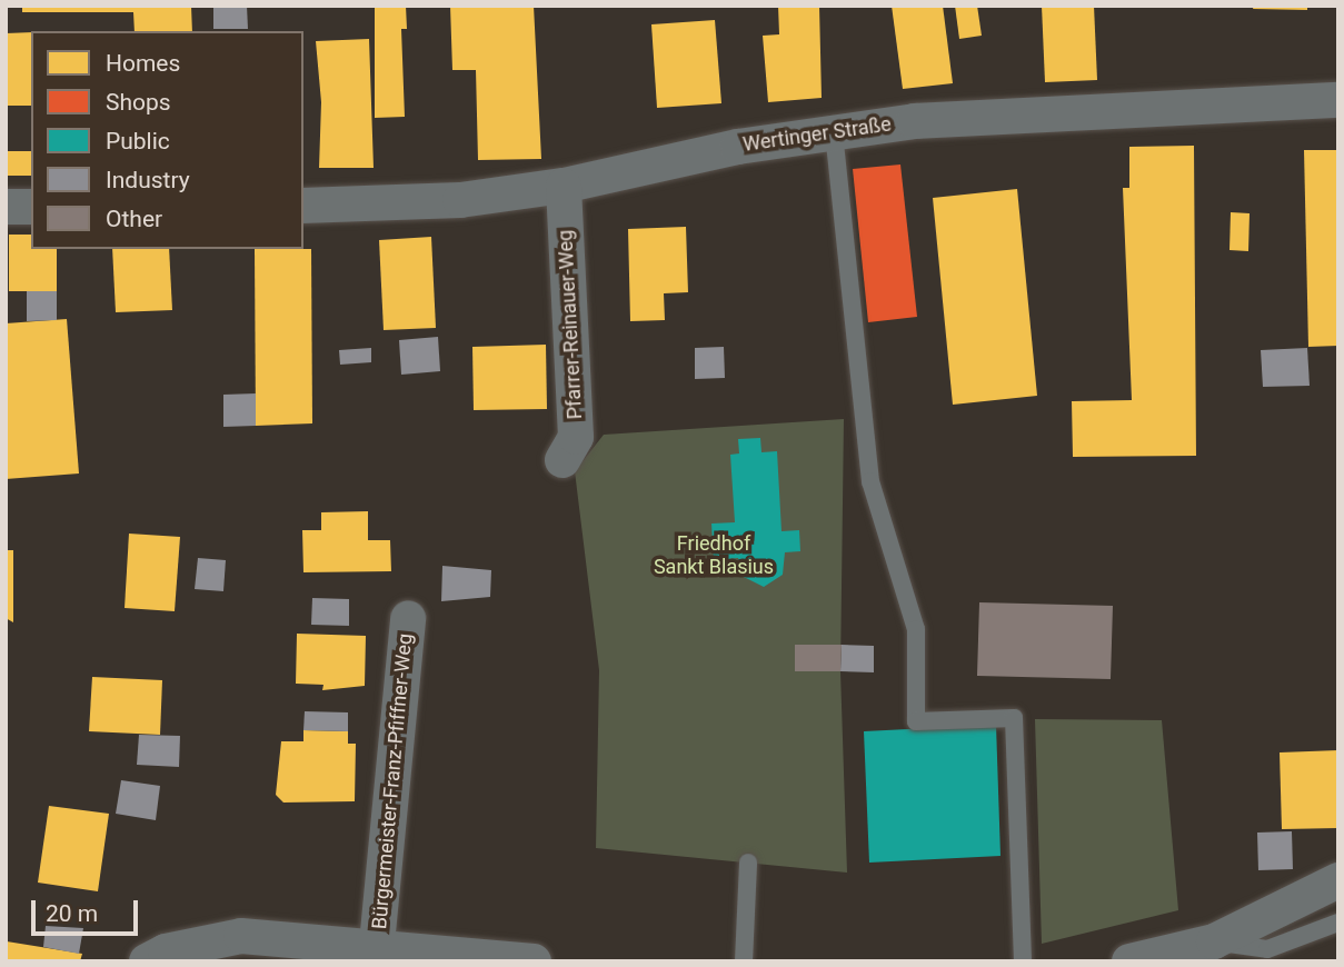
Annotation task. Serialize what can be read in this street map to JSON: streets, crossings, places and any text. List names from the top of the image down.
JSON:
{
  "streets": {
    "street": ["Wertinger Straße", "Pfarrer-Reinauer-Weg", "Bürgermeister-Franz-Pfiffner-Weg"]
  },
  "crossings": [
    ["Wertinger Straße", "Pfarrer-Reinauer-Weg"]
  ],
  "parks": ["Friedhof Sankt Blasius"],
  "legend": [
    "Homes",
    "Shops",
    "Public",
    "Industry",
    "Other"
  ],
  "scale_bar": "20 m"
}
